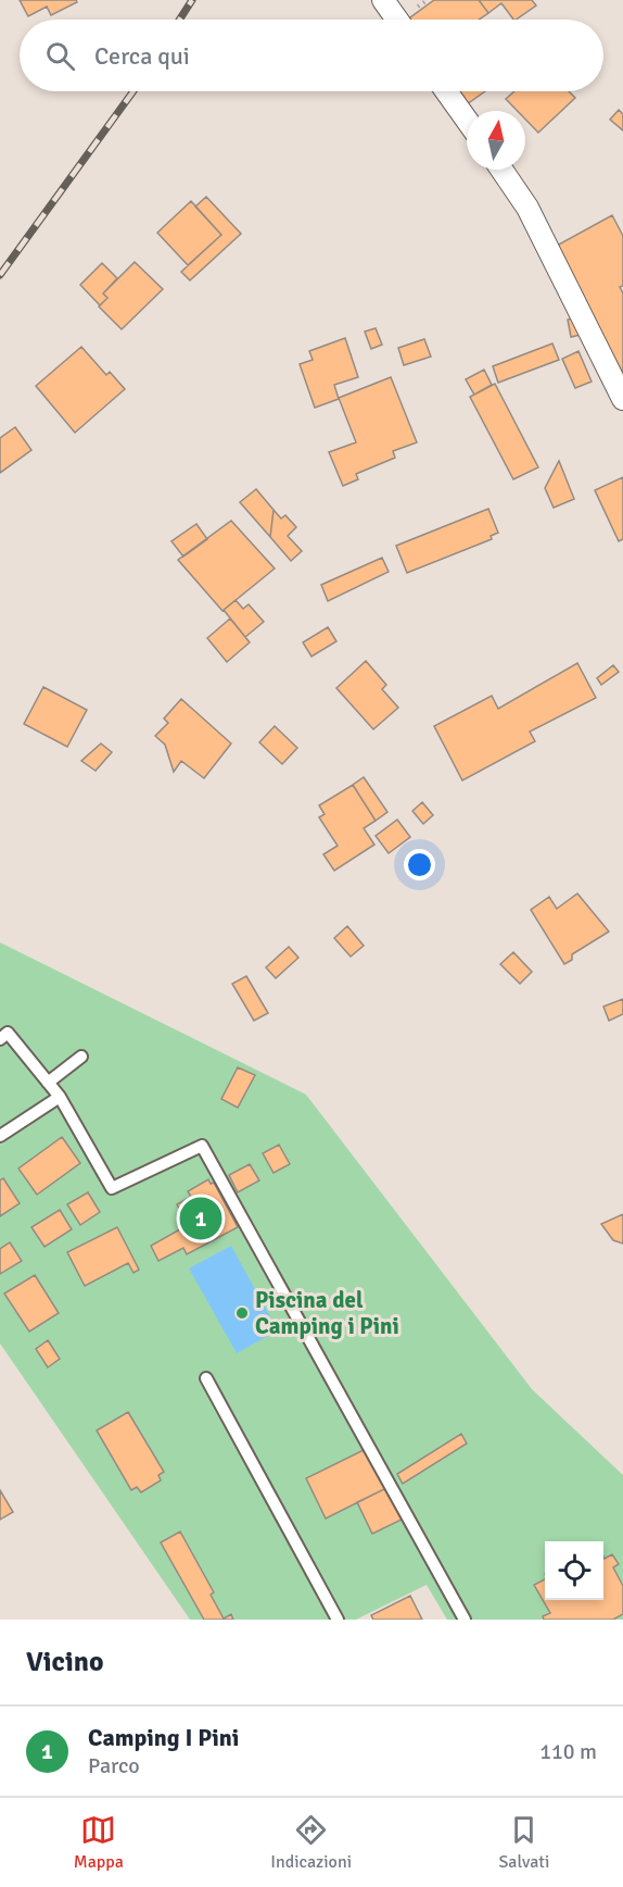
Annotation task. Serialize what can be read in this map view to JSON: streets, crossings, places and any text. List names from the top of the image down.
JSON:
{
  "places": ["Piscina del Camping i Pini"],
  "north": "top",
  "page": {
    "search": "Cerca qui",
    "pins": "1",
    "heading": "Vicino",
    "list": [
      {
        "mark": "1",
        "name": "Camping I Pini",
        "note": "Parco",
        "value": "110 m"
      }
    ],
    "nav": ["Mappa", "Indicazioni", "Salvati"]
  }
}
